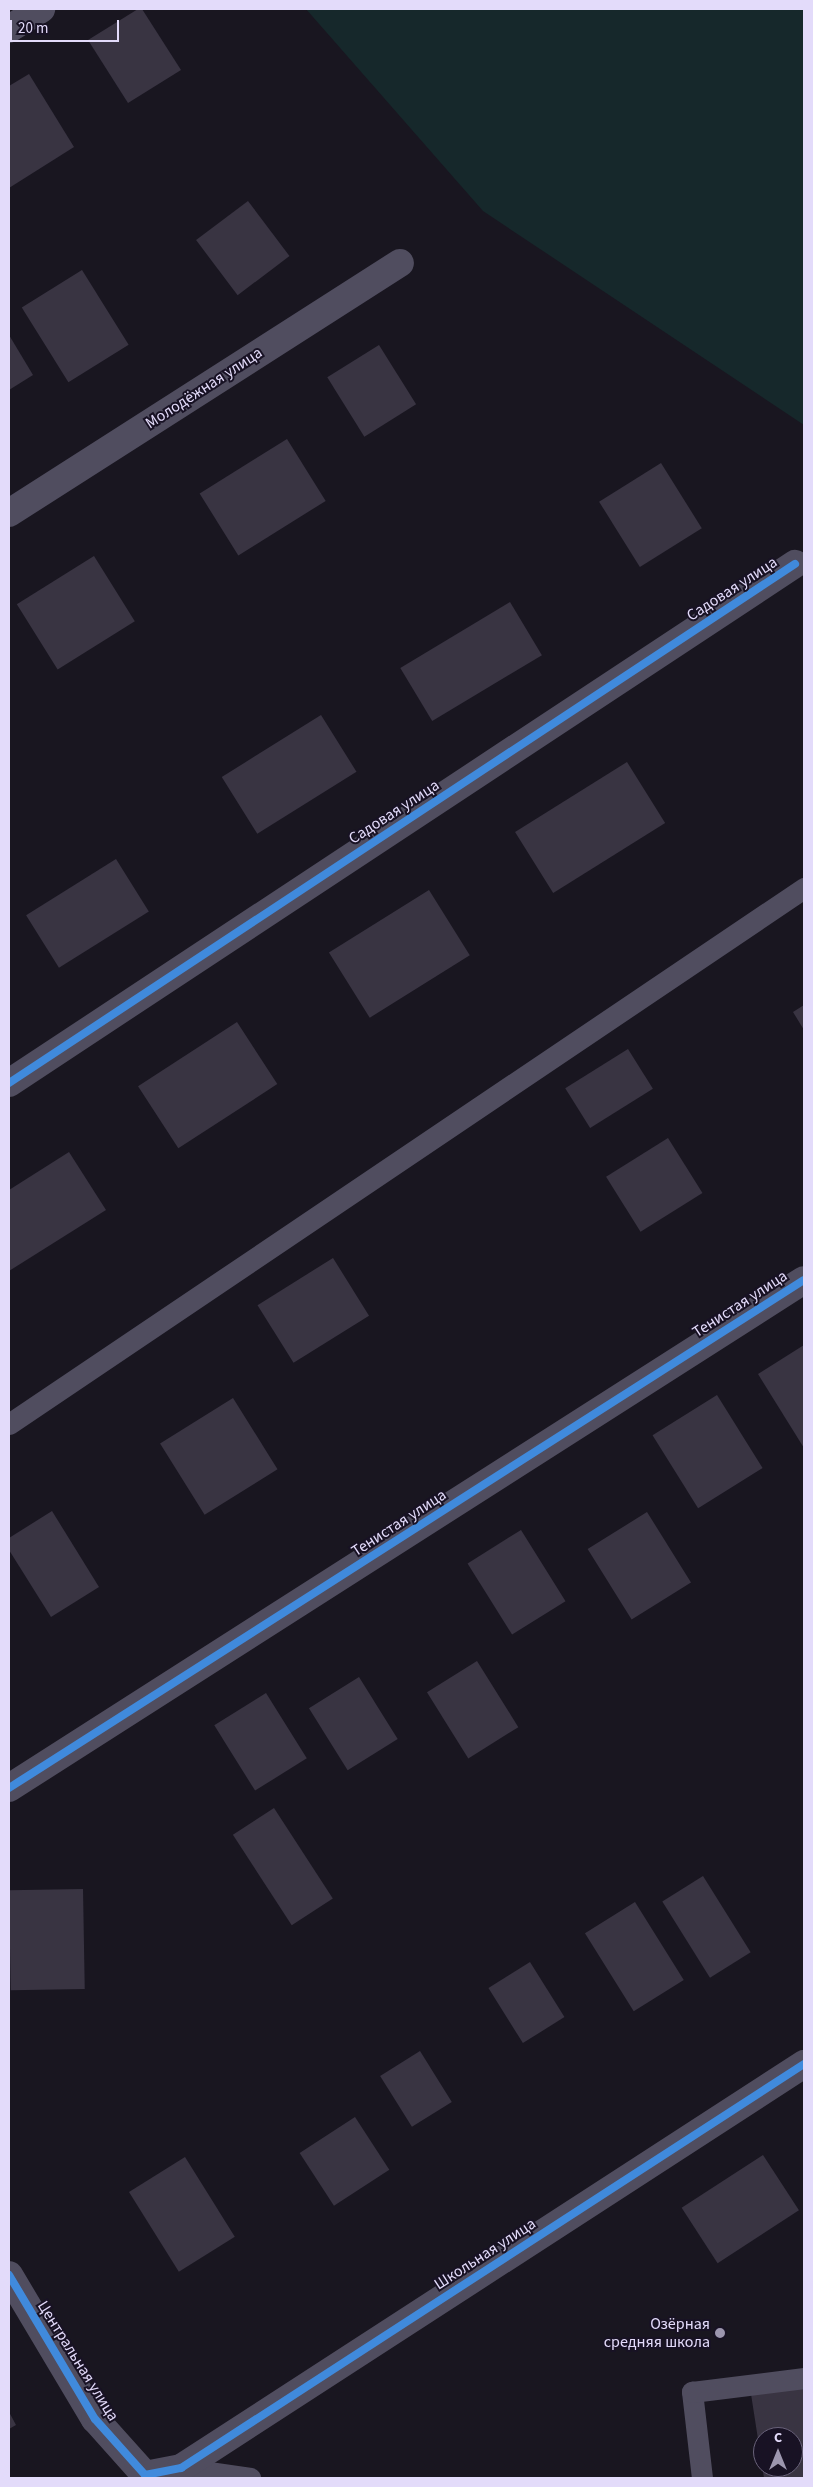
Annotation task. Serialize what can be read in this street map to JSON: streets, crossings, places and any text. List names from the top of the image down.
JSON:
{
  "streets": {
    "street": [
      "Молодёжная улица",
      "Садовая улица",
      "Тенистая улица",
      "Школьная улица",
      "Центральная улица"
    ]
  },
  "crossings": [
    ["Школьная улица", "Центральная улица"]
  ],
  "places": ["Озёрная средняя школа"],
  "scale_bar": "20 m",
  "north": "top"
}
